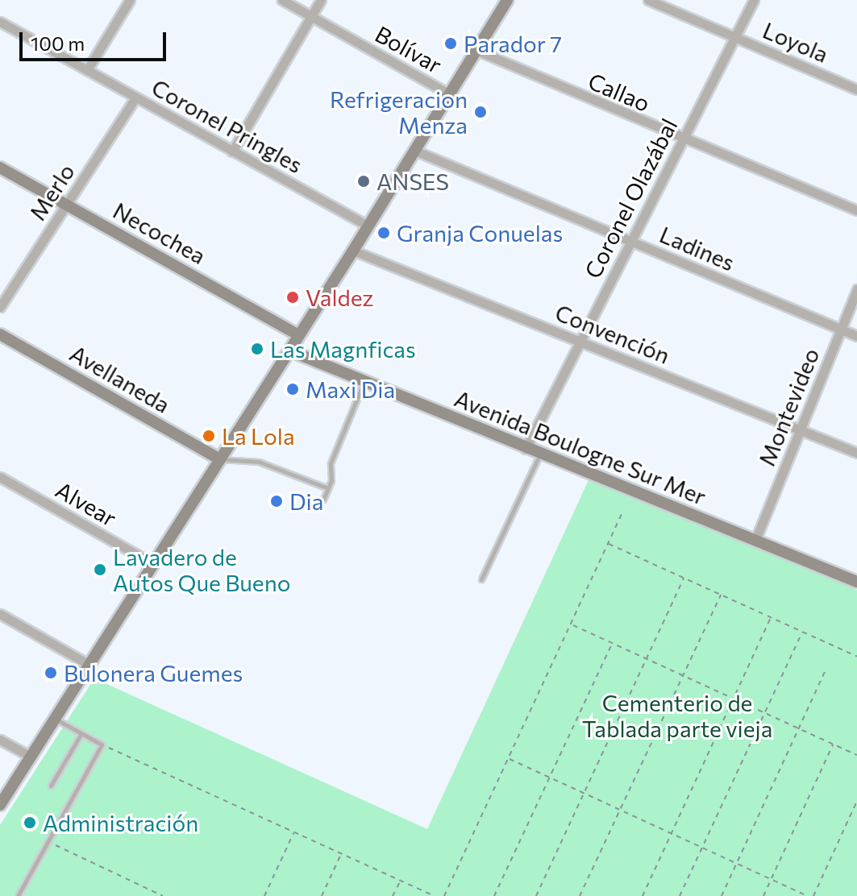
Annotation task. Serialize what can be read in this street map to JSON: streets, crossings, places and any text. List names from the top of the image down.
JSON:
{
  "streets": {
    "main road": ["Necochea", "Avellaneda", "Avenida Boulogne Sur Mer"],
    "street": [
      "Loyola",
      "Bolívar",
      "Callao",
      "Coronel Pringles",
      "Merlo",
      "Coronel Olazábal",
      "Ladines",
      "Convención",
      "Montevideo",
      "Alvear"
    ]
  },
  "crossings": [
    ["Loyola", "Coronel Olazábal"],
    ["Callao", "Coronel Olazábal"],
    ["Coronel Pringles", "Merlo"],
    ["Merlo", "Necochea"],
    ["Coronel Olazábal", "Ladines"],
    ["Coronel Olazábal", "Convención"],
    ["Coronel Olazábal", "Avenida Boulogne Sur Mer"],
    ["Ladines", "Montevideo"],
    ["Convención", "Montevideo"],
    ["Montevideo", "Avenida Boulogne Sur Mer"]
  ],
  "parks": ["Cementerio de Tablada parte vieja"],
  "places": [
    "Parador 7",
    "Refrigeracion Menza",
    "ANSES",
    "Granja Conuelas",
    "Valdez",
    "Las Magnficas",
    "Maxi Dia",
    "La Lola",
    "Dia",
    "Lavadero de Autos Que Bueno",
    "Bulonera Guemes",
    "Administración"
  ],
  "scale_bar": "100 m"
}
